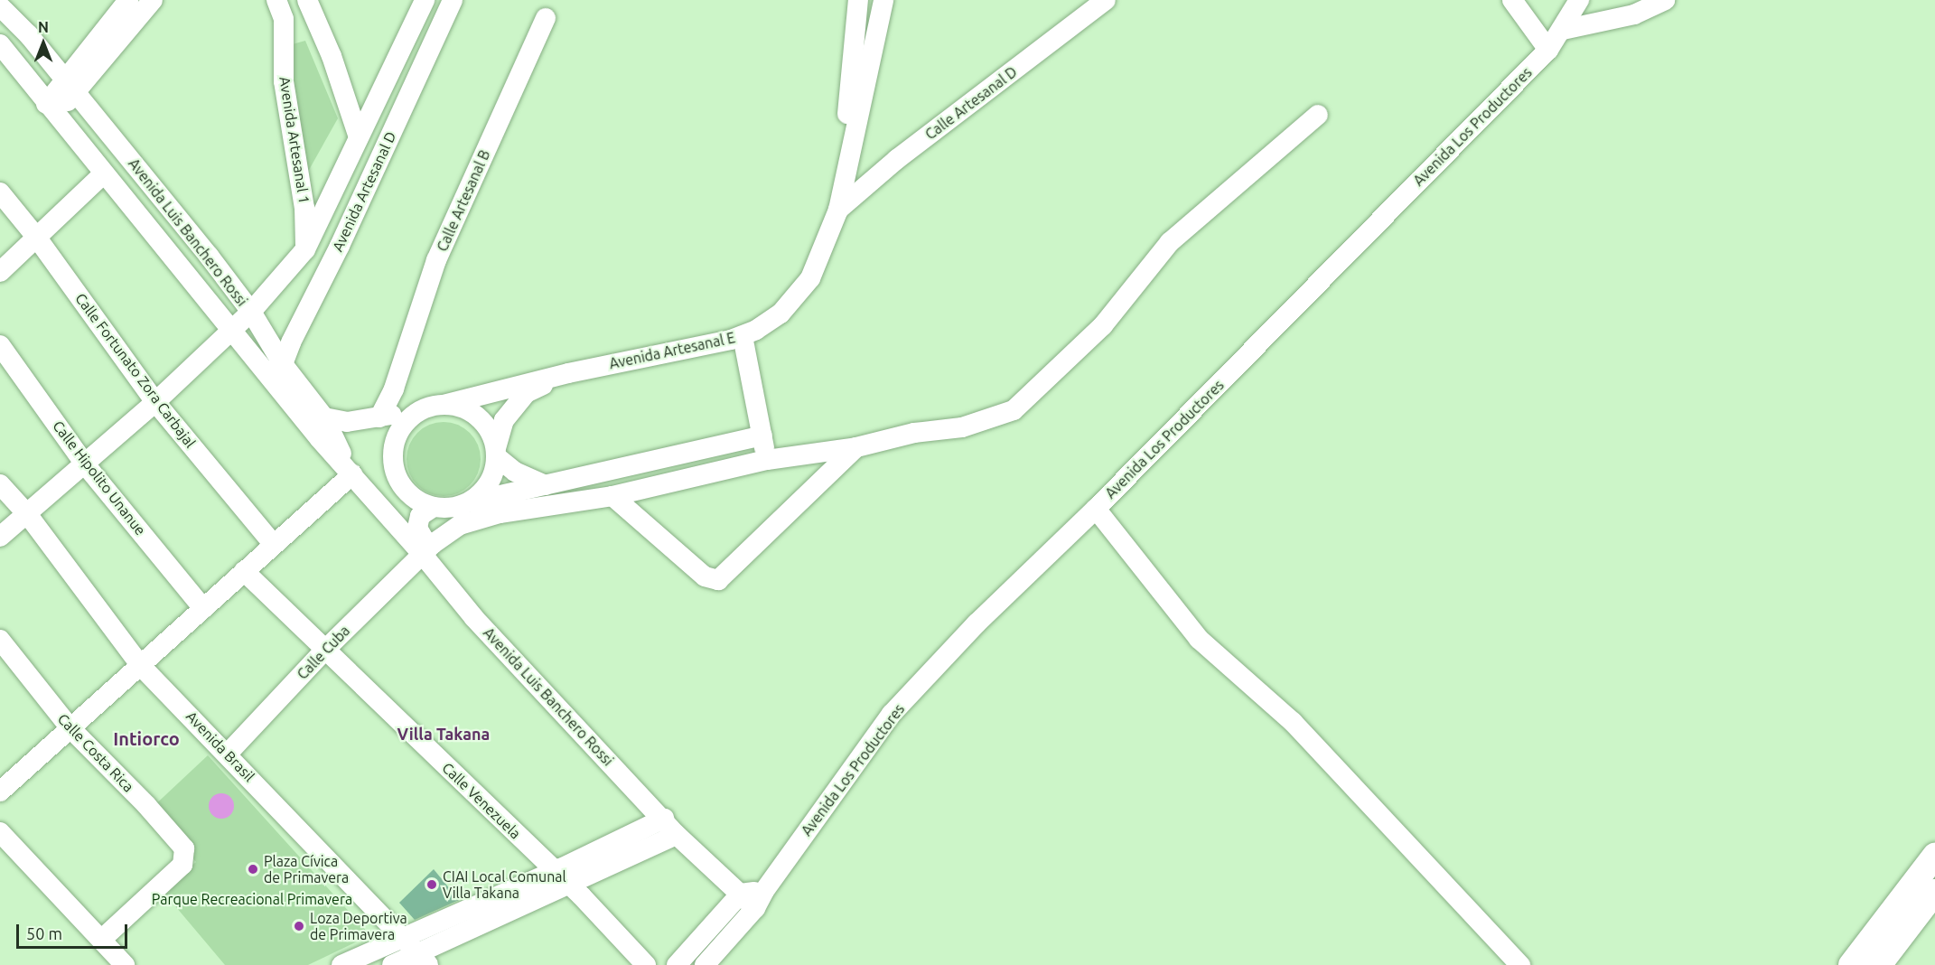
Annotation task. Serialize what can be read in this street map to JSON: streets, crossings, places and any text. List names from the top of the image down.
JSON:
{
  "streets": {
    "street": [
      "Calle Artesanal D",
      "Avenida Los Productores",
      "Avenida Artesanal 1",
      "Avenida Artesanal D",
      "Calle Artesanal B",
      "Avenida Luis Banchero Rossi",
      "Avenida Artesanal E",
      "Calle Fortunato Zora Carbajal",
      "Calle Hipolito Unanue",
      "Calle Cuba",
      "Avenida Brasil",
      "Calle Costa Rica",
      "Calle Venezuela"
    ]
  },
  "crossings": [
    ["Calle Artesanal D", "Avenida Artesanal E"],
    ["Avenida Artesanal 1", "Avenida Artesanal D"],
    ["Avenida Artesanal D", "Avenida Luis Banchero Rossi"],
    ["Avenida Artesanal D", "Calle Fortunato Zora Carbajal"],
    ["Avenida Artesanal D", "Calle Hipolito Unanue"],
    ["Avenida Artesanal D", "Avenida Brasil"],
    ["Avenida Luis Banchero Rossi", "Calle Cuba"],
    ["Calle Cuba", "Avenida Brasil"],
    ["Calle Cuba", "Calle Venezuela"]
  ],
  "districts": ["Villa Takana", "Intiorco"],
  "parks": ["Parque Recreacional Primavera"],
  "places": ["Plaza Cívica de Primavera", "CIAI Local Comunal Villa Takana", "Loza Deportiva de Primavera"],
  "scale_bar": "50 m",
  "north": "top"
}
